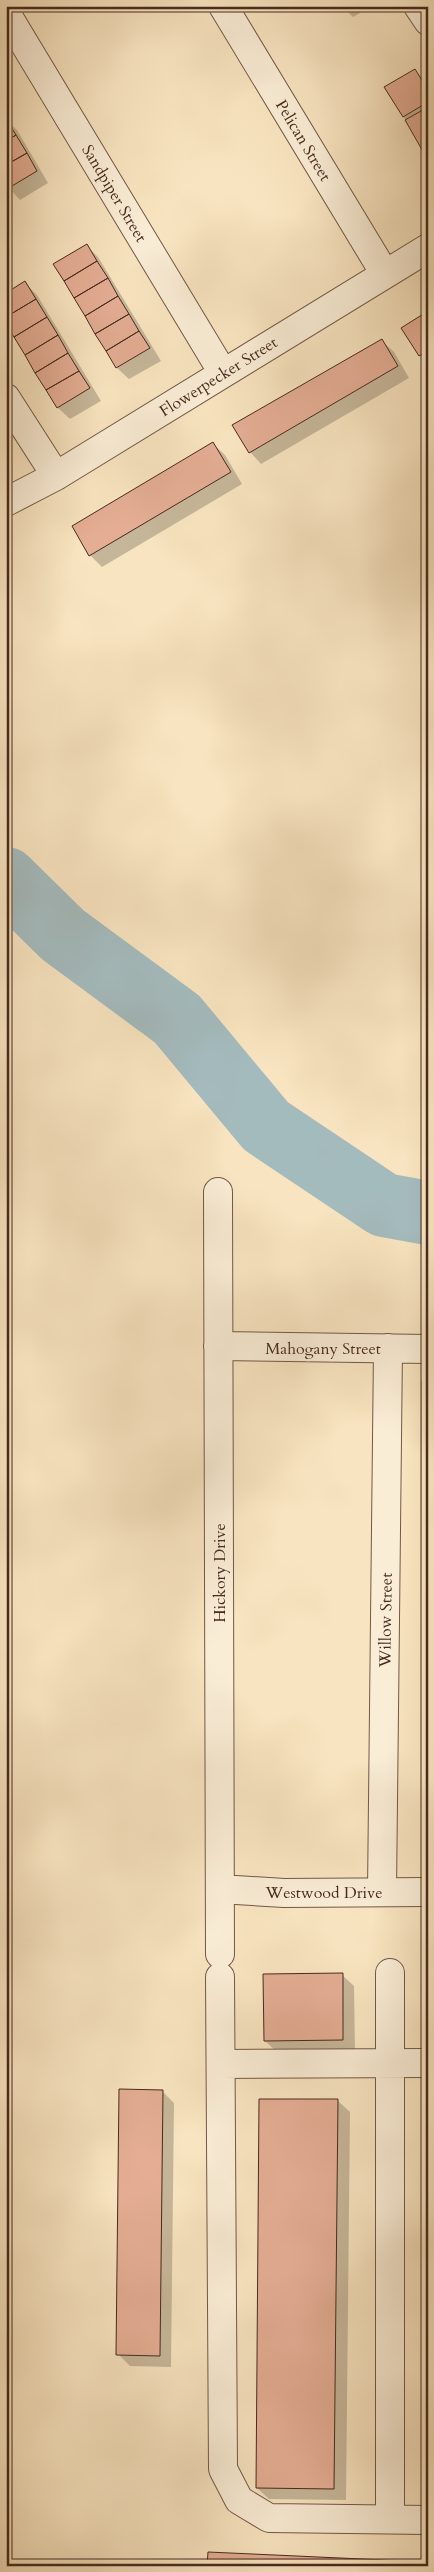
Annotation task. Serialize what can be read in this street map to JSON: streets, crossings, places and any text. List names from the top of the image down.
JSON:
{
  "streets": {
    "street": [
      "Pelican Street",
      "Sandpiper Street",
      "Flowerpecker Street",
      "Mahogany Street",
      "Hickory Drive",
      "Willow Street",
      "Westwood Drive"
    ]
  },
  "crossings": [
    ["Pelican Street", "Flowerpecker Street"],
    ["Sandpiper Street", "Flowerpecker Street"],
    ["Mahogany Street", "Hickory Drive"],
    ["Mahogany Street", "Willow Street"],
    ["Hickory Drive", "Westwood Drive"],
    ["Willow Street", "Westwood Drive"]
  ]
}
